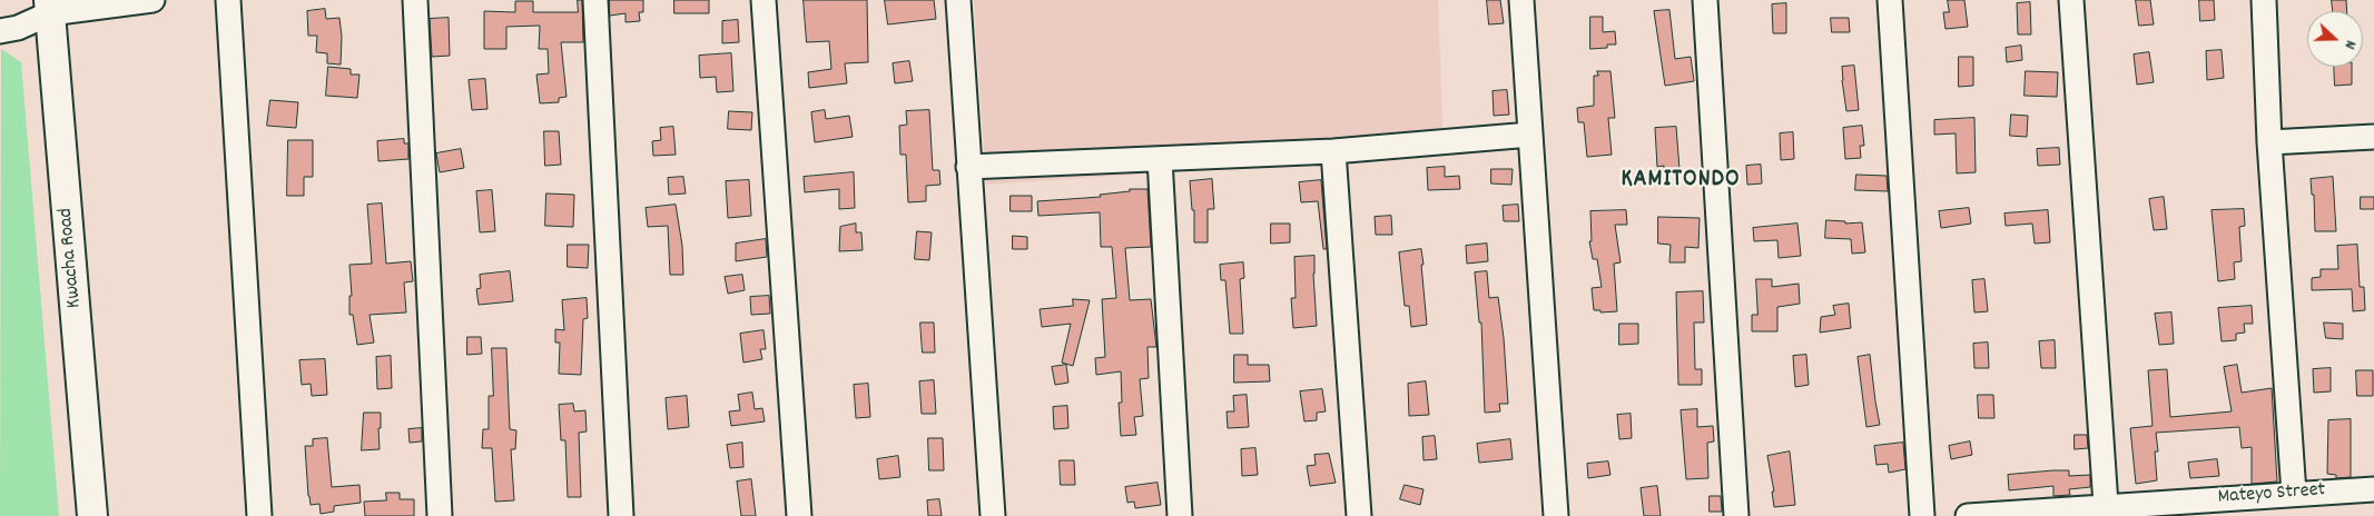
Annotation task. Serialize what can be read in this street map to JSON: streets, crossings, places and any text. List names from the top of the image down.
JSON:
{
  "streets": {
    "main road": ["Kwacha Road"],
    "street": ["Mateyo Street"]
  },
  "districts": ["KAMITONDO"],
  "north": "right"
}
